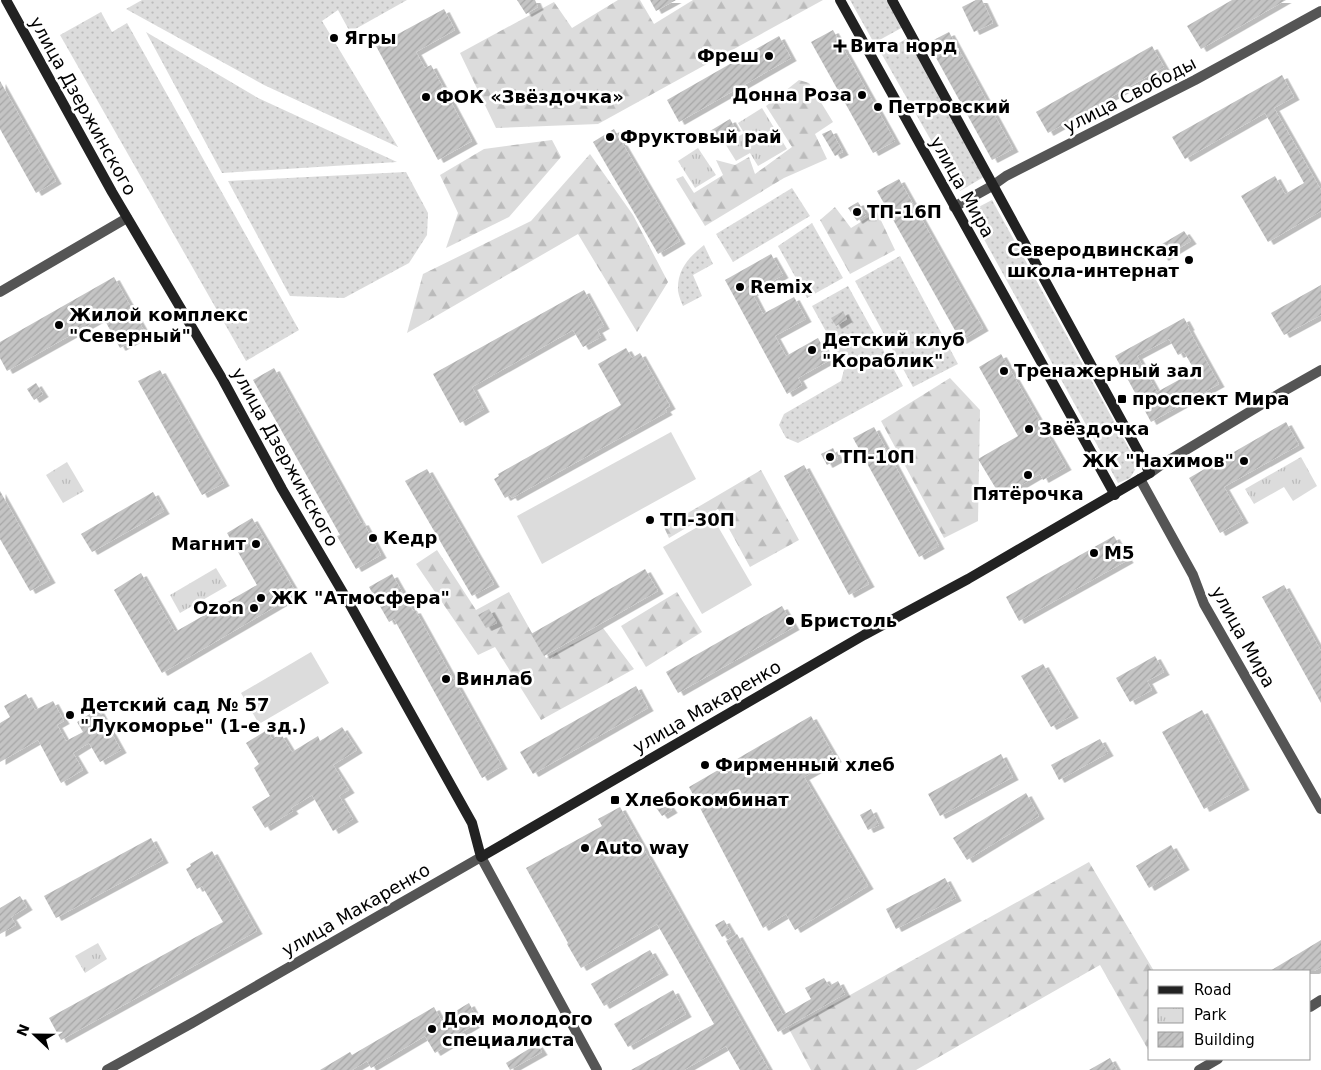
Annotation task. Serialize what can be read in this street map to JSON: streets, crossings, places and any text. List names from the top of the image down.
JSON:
{
  "streets": {
    "street": [
      "улица Свободы",
      "улица Дзержинского",
      "улица Мира",
      "улица Макаренко"
    ]
  },
  "crossings": [
    ["улица Свободы", "улица Мира"],
    ["улица Дзержинского", "улица Макаренко"],
    ["улица Мира", "улица Макаренко"]
  ],
  "places": {
    "other": [
      "Ягры",
      "Фреш",
      "Донна Роза",
      "ФОК «Звёздочка»",
      "Петровский",
      "Фруктовый рай",
      "ТП-16П",
      "Северодвинская школа-интернат",
      "Remix",
      "Жилой комплекс \"Северный\"",
      "Детский клуб \"Кораблик\"",
      "Тренажерный зал",
      "Звёздочка",
      "ТП-10П",
      "ЖК \"Нахимов\"",
      "Пятёрочка",
      "ТП-30П",
      "Кедр",
      "Магнит",
      "М5",
      "ЖК \"Атмосфера\"",
      "Ozon",
      "Бристоль",
      "Винлаб",
      "Детский сад № 57 \"Лукоморье\" (1-е зд.)",
      "Фирменный хлеб",
      "Auto way",
      "Дом молодого специалиста"
    ],
    "health": ["Вита норд"],
    "transit": ["проспект Мира", "Хлебокомбинат"]
  },
  "legend": ["Road", "Park", "Building"],
  "north": "left"
}
